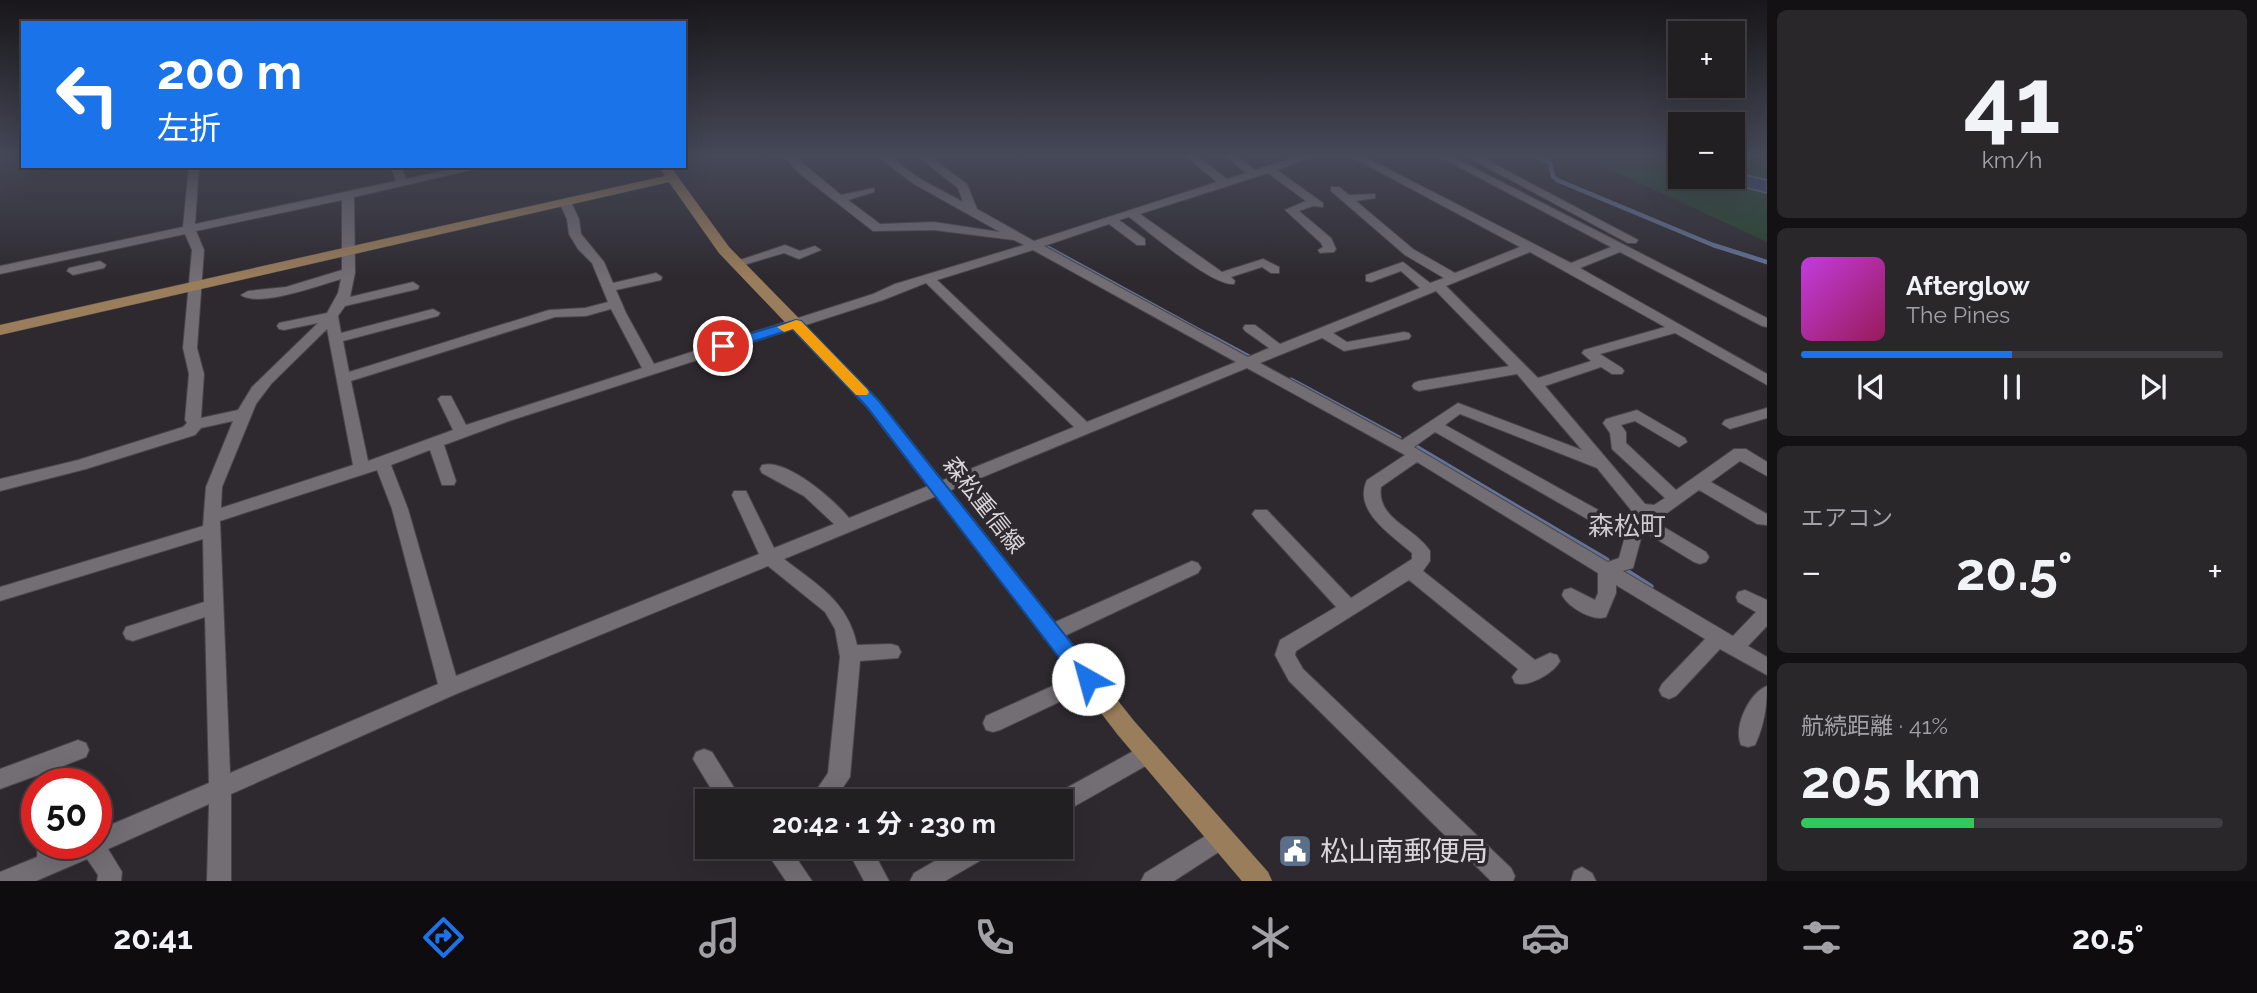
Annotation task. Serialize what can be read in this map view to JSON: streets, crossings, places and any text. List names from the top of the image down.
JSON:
{
  "streets": {
    "main road": ["森松重信線"]
  },
  "districts": ["森松町"],
  "places": {
    "public building": ["松山南郵便局"]
  },
  "page": {
    "tile": [
      ["41", "km/h"],
      "エアコン",
      ["航続距離 · 41%", "205 km"]
    ],
    "map_buttons": ["+", "−"],
    "turn": ["200 m", "左折"],
    "song": ["Afterglow", "The Pines"],
    "heat": ["−", "20.5°", "+"],
    "limit": "50",
    "trip": "20:42 · 1 分 · 230 m",
    "tabs": ["20:41", "20.5°"]
  }
}
